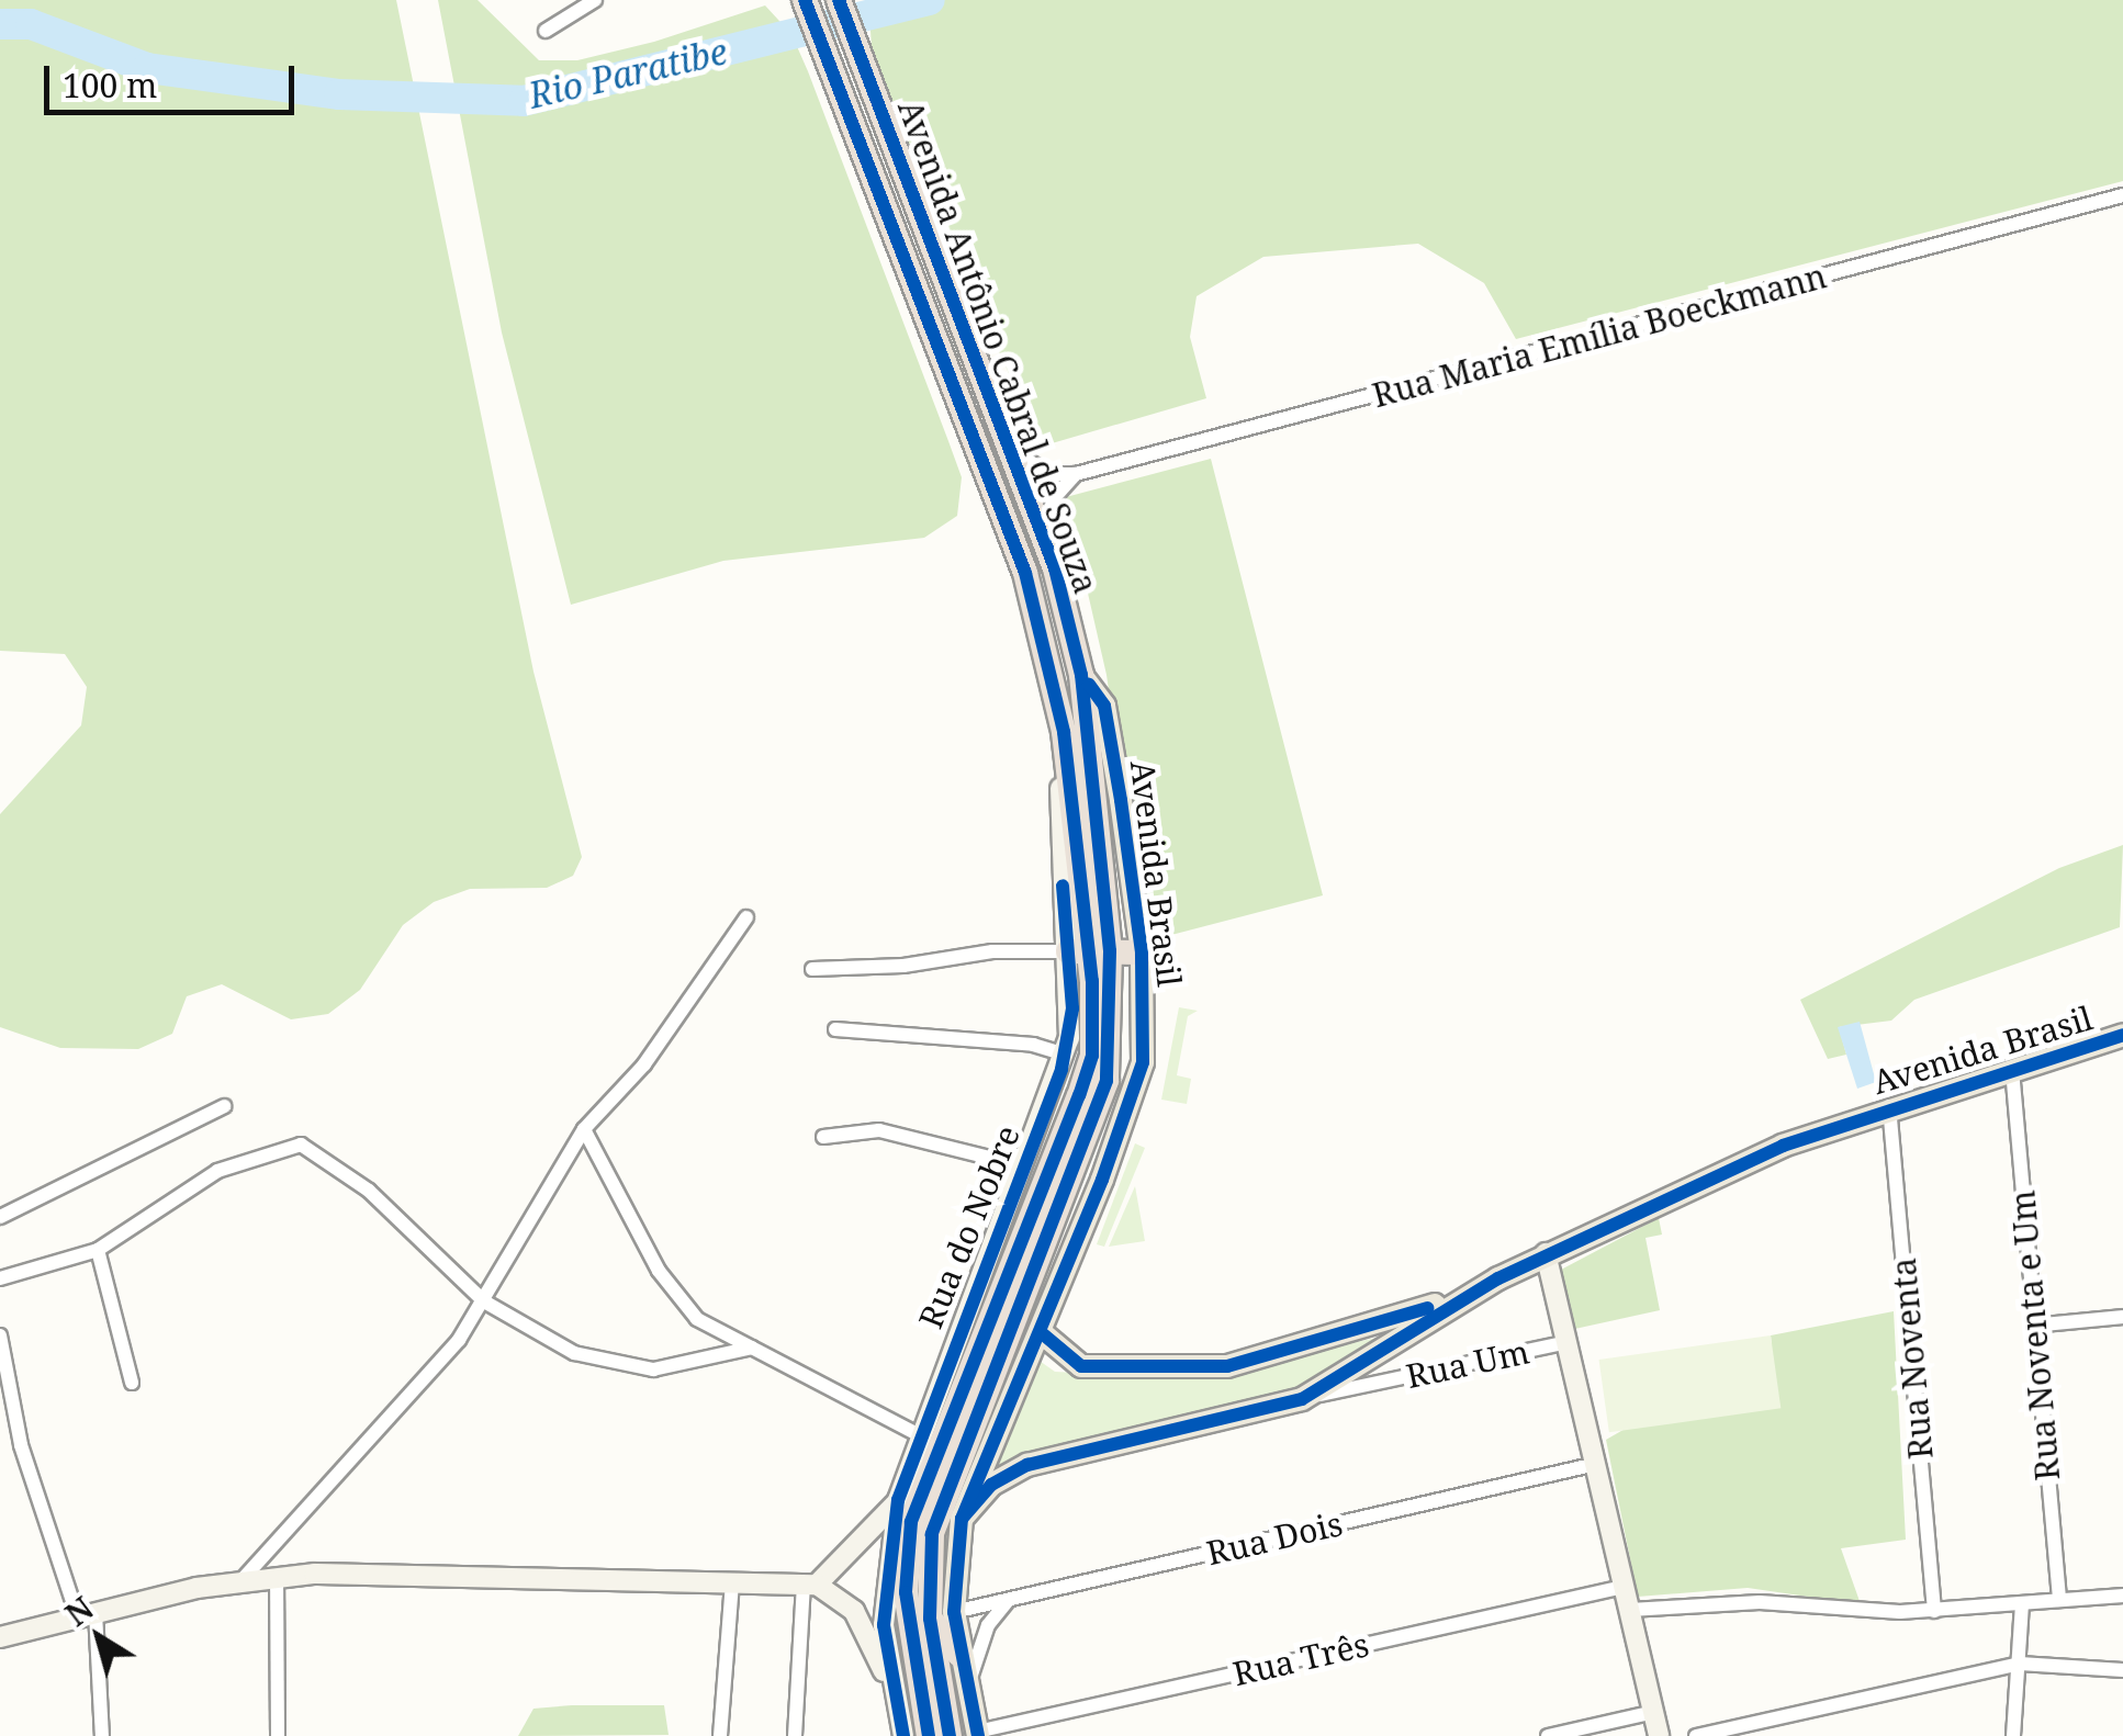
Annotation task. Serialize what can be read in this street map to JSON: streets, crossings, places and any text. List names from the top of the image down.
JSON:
{
  "streets": {
    "highway": ["Avenida Antônio Cabral de Souza"],
    "main road": ["Avenida Brasil", "Rua do Nobre"],
    "street": [
      "Rua Maria Emília Boeckmann",
      "Rua Noventa e Um",
      "Rua Noventa",
      "Rua Um",
      "Rua Dois",
      "Rua Três"
    ]
  },
  "crossings": [
    ["Avenida Antônio Cabral de Souza", "Avenida Brasil"],
    ["Avenida Antônio Cabral de Souza", "Rua do Nobre"],
    ["Avenida Antônio Cabral de Souza", "Rua Dois"],
    ["Avenida Brasil", "Rua Noventa e Um"],
    ["Avenida Brasil", "Rua Noventa"],
    ["Avenida Brasil", "Rua Um"],
    ["Avenida Brasil", "Rua Dois"]
  ],
  "water": ["Rio Paratibe"],
  "scale_bar": "100 m",
  "north": "top left"
}
